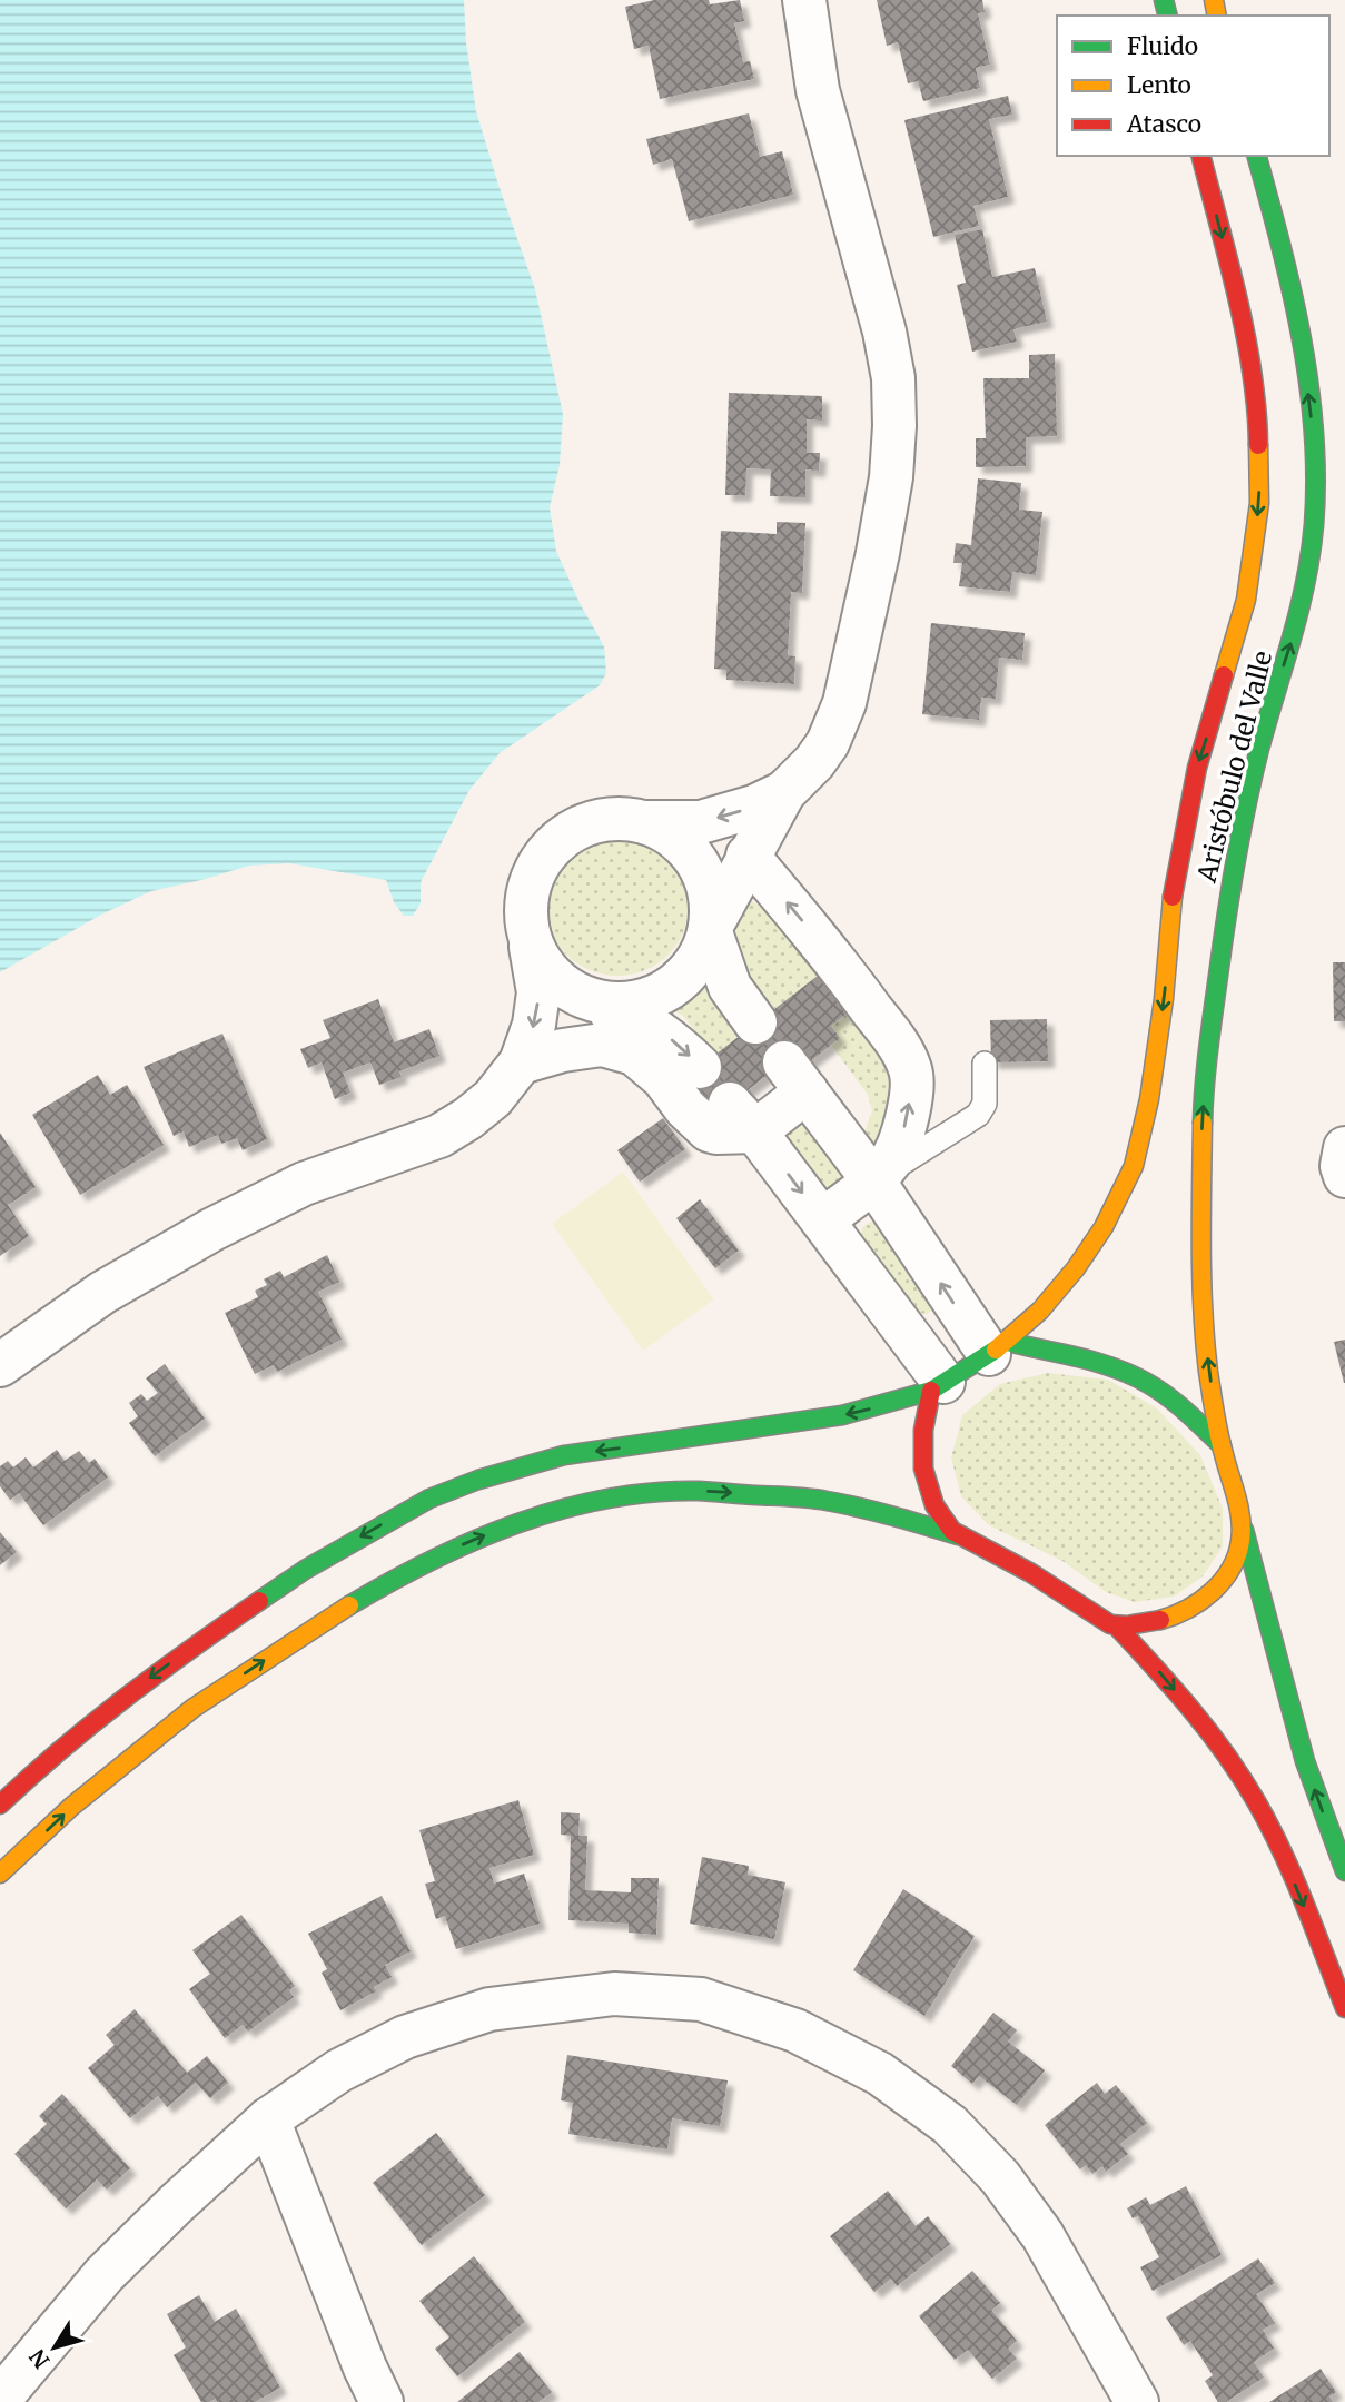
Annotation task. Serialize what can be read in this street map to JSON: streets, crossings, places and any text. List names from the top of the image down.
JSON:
{
  "streets": {
    "street": ["Aristóbulo del Valle"]
  },
  "legend": ["Fluido", "Lento", "Atasco"],
  "north": "bottom left"
}
